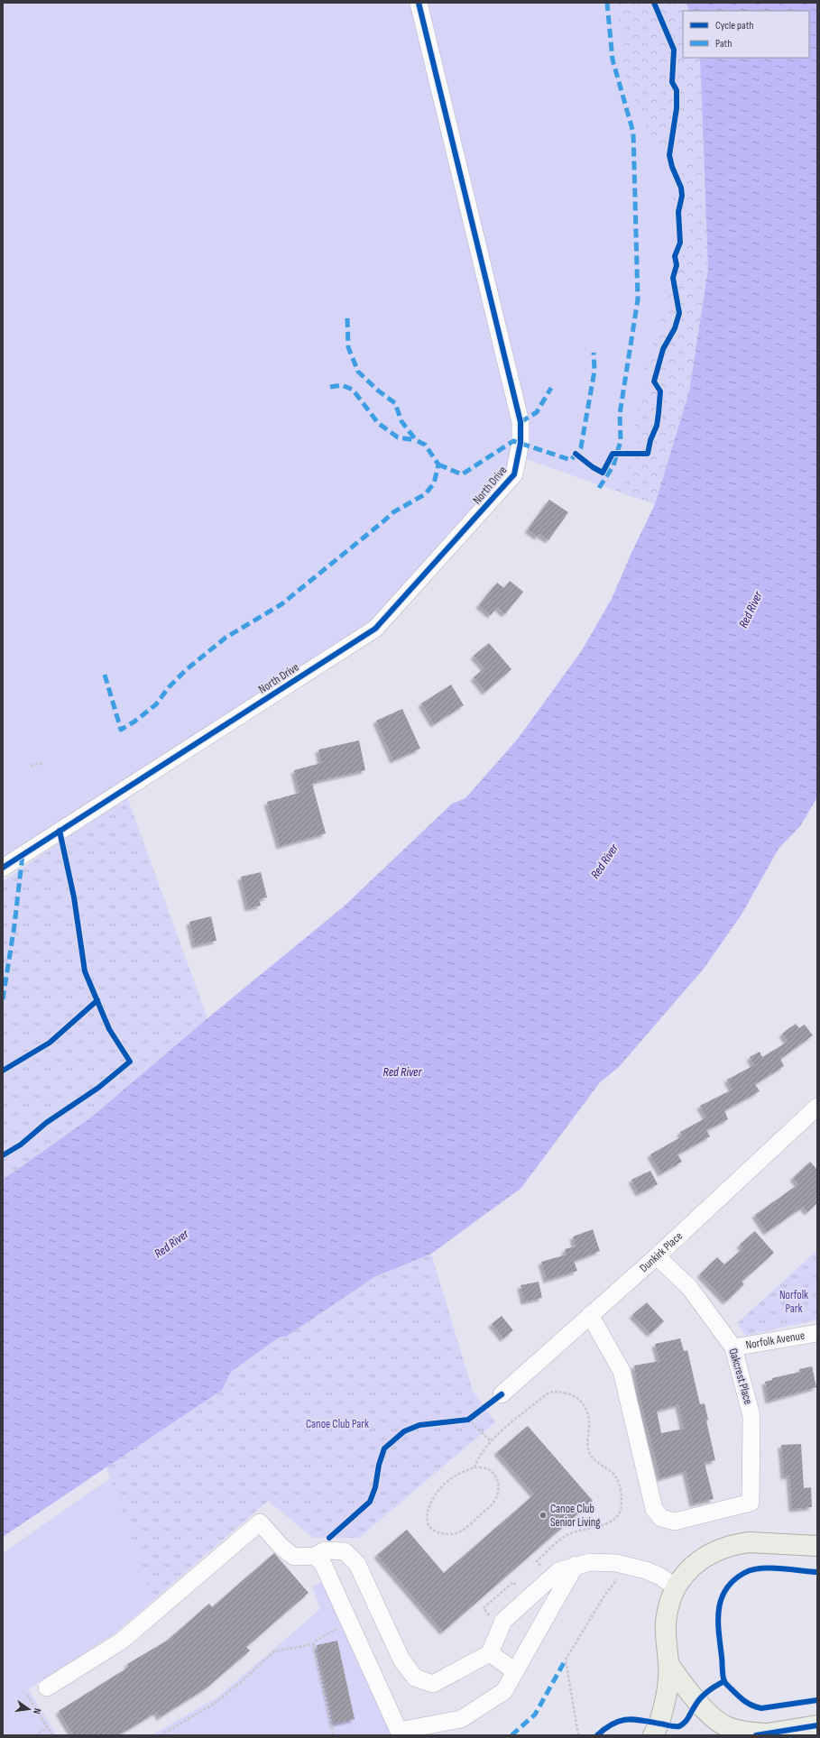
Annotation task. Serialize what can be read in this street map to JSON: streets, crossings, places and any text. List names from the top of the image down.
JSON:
{
  "streets": {
    "street": [
      "North Drive",
      "Dunkirk Place",
      "Norfolk Avenue",
      "Oakcrest Place"
    ]
  },
  "crossings": [
    ["Dunkirk Place", "Oakcrest Place"],
    ["Norfolk Avenue", "Oakcrest Place"]
  ],
  "water": ["Red River"],
  "parks": ["Norfolk Park", "Canoe Club Park"],
  "places": ["Canoe Club Senior Living"],
  "legend": ["Cycle path", "Path"],
  "north": "right"
}
